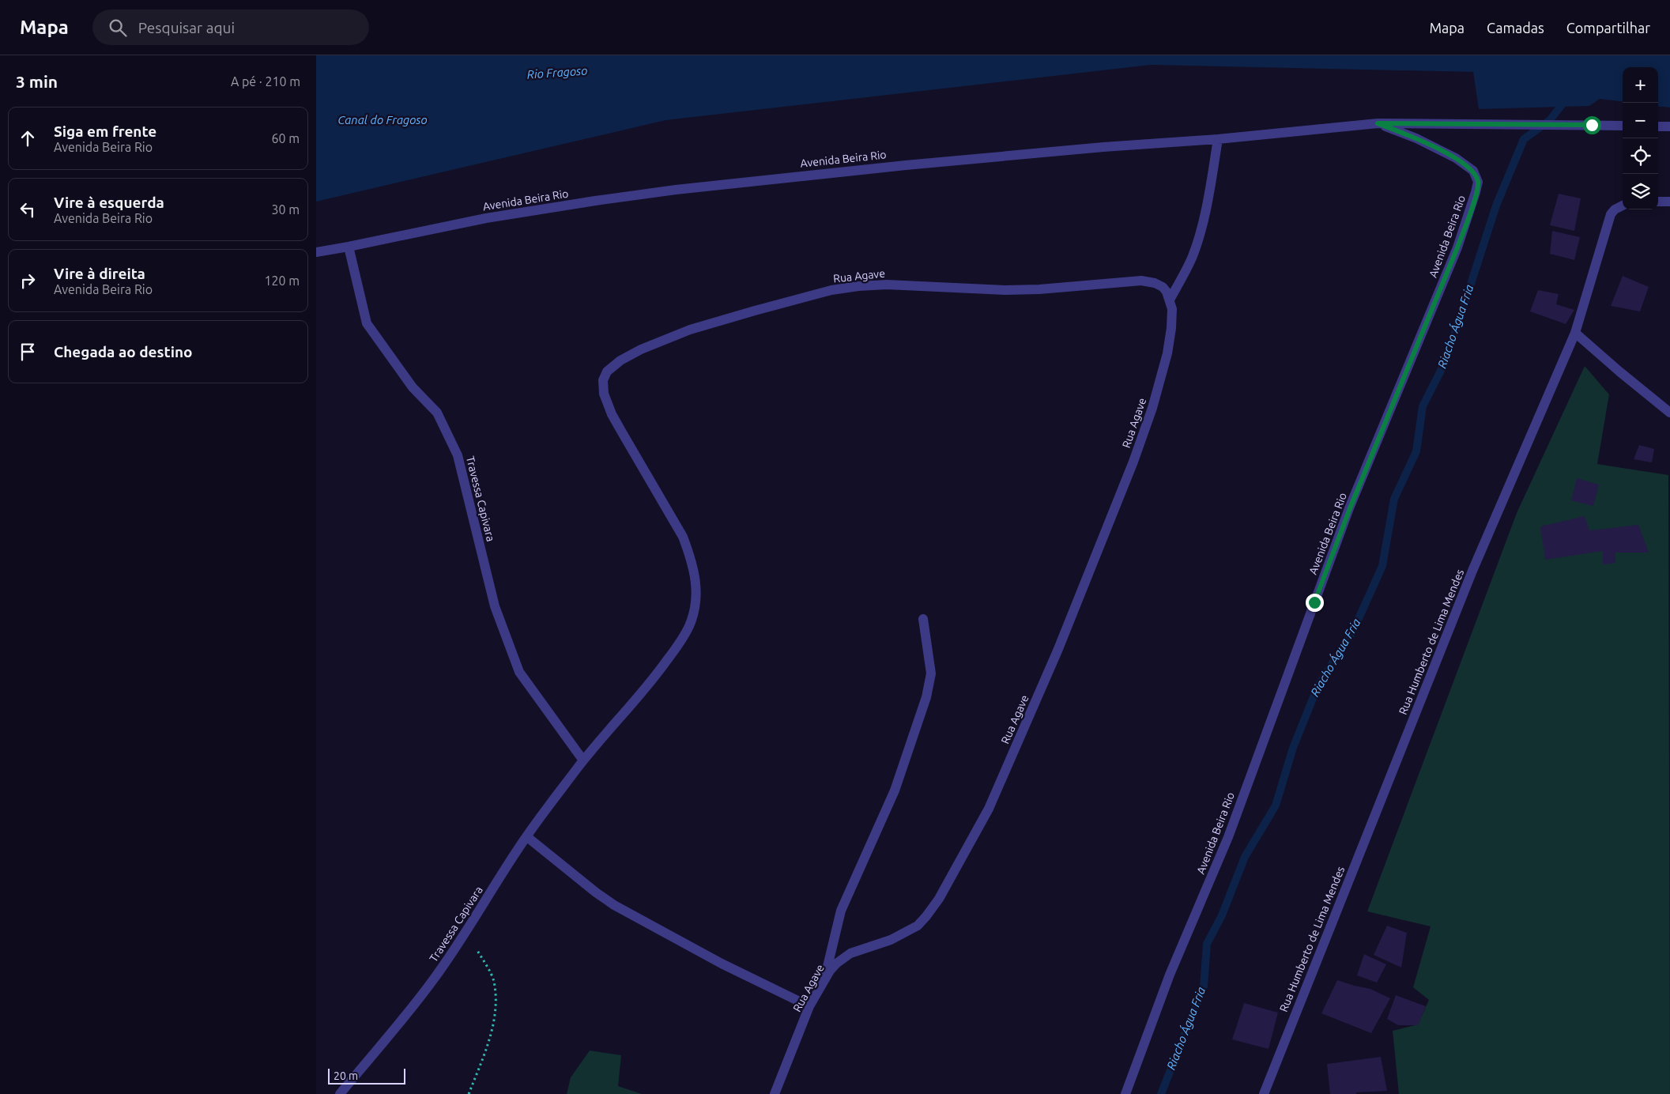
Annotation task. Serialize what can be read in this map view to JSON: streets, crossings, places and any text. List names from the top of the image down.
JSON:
{
  "streets": {
    "street": [
      "Avenida Beira Rio",
      "Rua Agave",
      "Travessa Capivara",
      "Rua Humberto de Lima Mendes"
    ]
  },
  "crossings": [
    ["Avenida Beira Rio", "Travessa Capivara"],
    ["Rua Agave", "Travessa Capivara"]
  ],
  "water": ["Rio Fragoso", "Canal do Fragoso", "Riacho Água Fria"],
  "scale_bar": "20 m",
  "page": {
    "header": "Mapa",
    "search": "Pesquisar aqui",
    "nav": ["Mapa", "Camadas", "Compartilhar"],
    "heading": ["3 min", "A pé · 210 m"],
    "map_buttons": ["+", "−"],
    "list": [
      ["Siga em frente", "Avenida Beira Rio", "60 m"],
      ["Vire à esquerda", "Avenida Beira Rio", "30 m"],
      ["Vire à direita", "Avenida Beira Rio", "120 m"],
      "Chegada ao destino"
    ],
    "scale": "20 m"
  }
}
